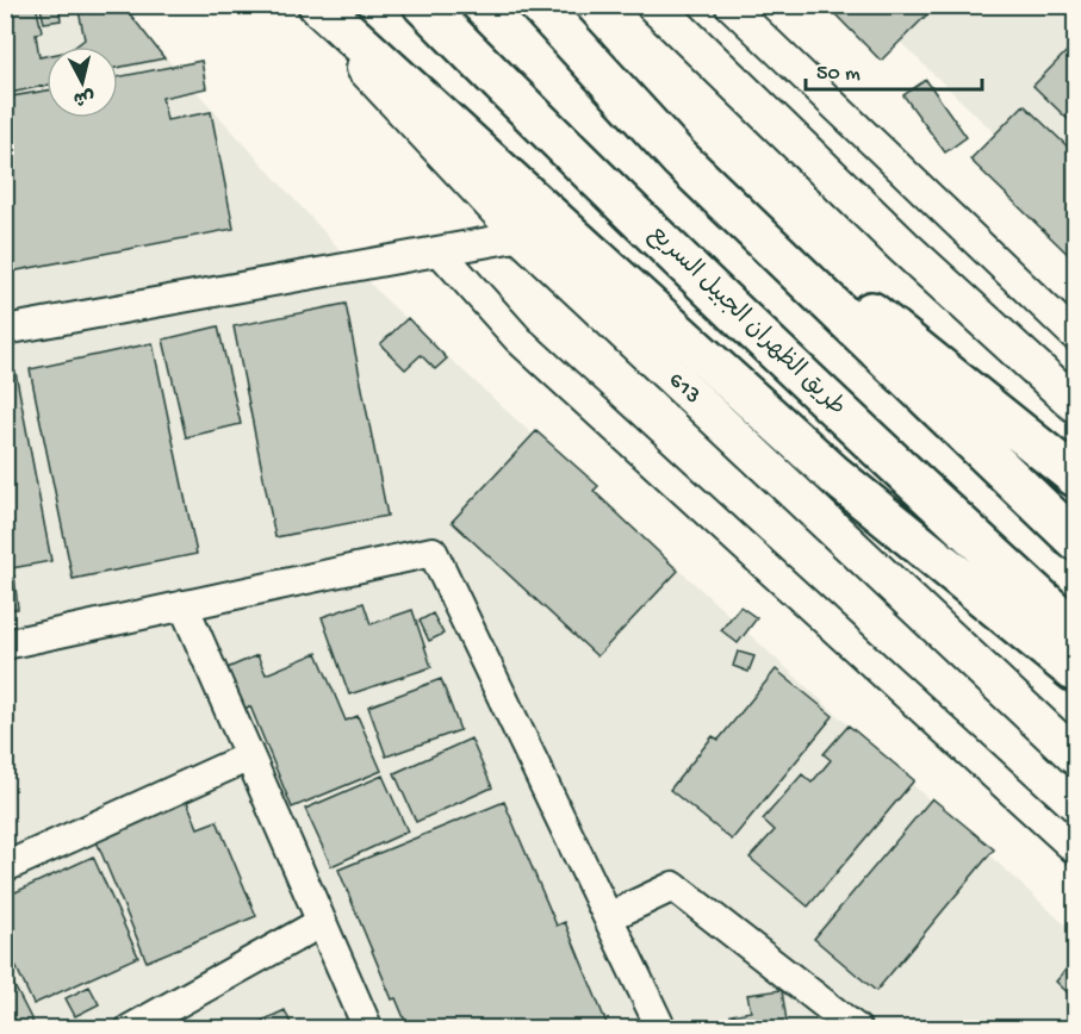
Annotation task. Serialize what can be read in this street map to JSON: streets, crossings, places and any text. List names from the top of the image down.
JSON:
{
  "streets": {
    "highway": ["طريق الظهران الجبيل السريع"],
    "main road": ["613"]
  },
  "scale_bar": "50 m",
  "north": "bottom"
}
